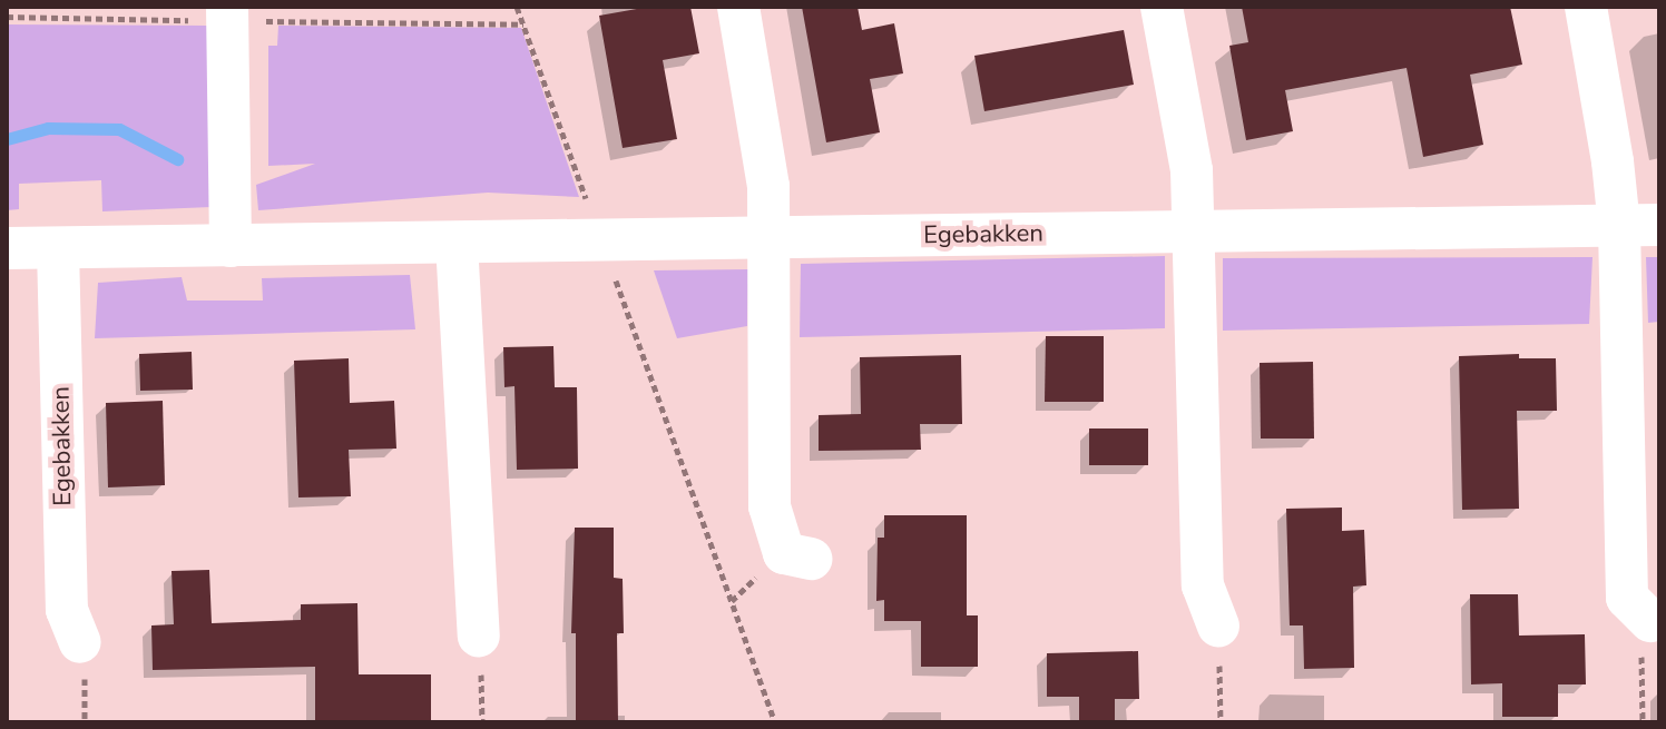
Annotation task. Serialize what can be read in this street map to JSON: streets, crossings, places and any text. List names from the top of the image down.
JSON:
{
  "streets": {
    "street": ["Egebakken"]
  }
}
